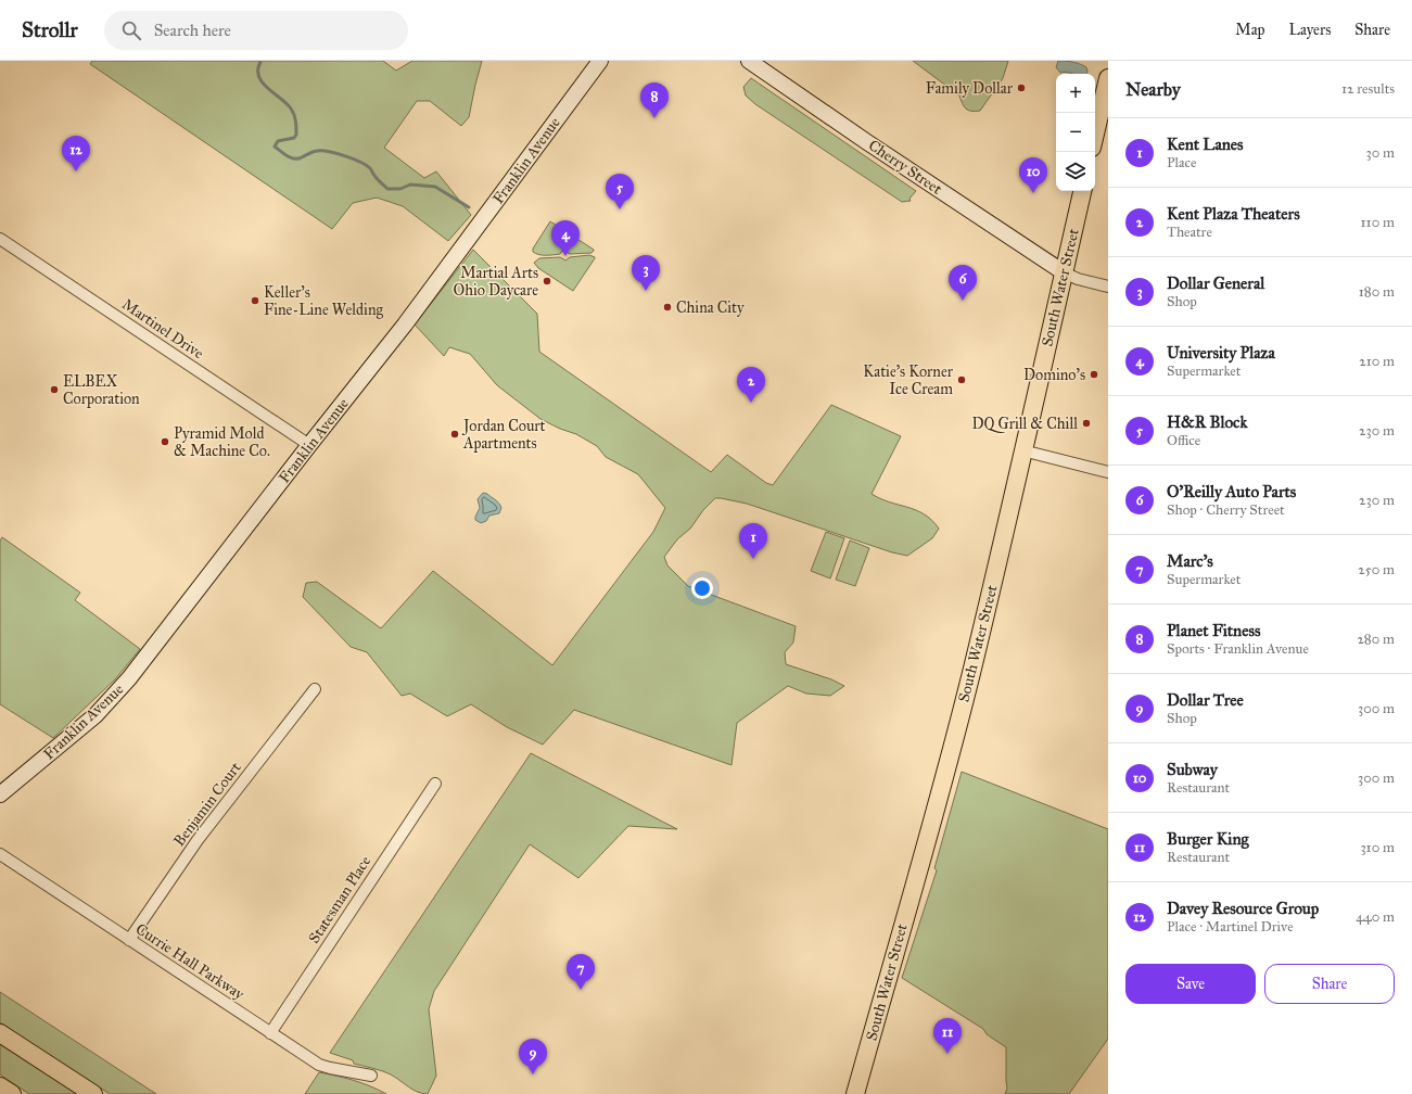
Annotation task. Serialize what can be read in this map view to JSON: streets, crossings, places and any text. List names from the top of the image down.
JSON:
{
  "streets": {
    "main road": ["South Water Street"],
    "street": [
      "Franklin Avenue",
      "Cherry Street",
      "Martinel Drive",
      "Benjamin Court",
      "Statesman Place",
      "Currie Hall Parkway"
    ]
  },
  "crossings": [
    ["Franklin Avenue", "Martinel Drive"],
    ["Cherry Street", "South Water Street"],
    ["Benjamin Court", "Currie Hall Parkway"],
    ["Statesman Place", "Currie Hall Parkway"]
  ],
  "places": [
    "Family Dollar",
    "Martial Arts Ohio Daycare",
    "Keller’s Fine-Line Welding",
    "China City",
    "Domino's",
    "Katie's Korner Ice Cream",
    "ELBEX Corporation",
    "DQ Grill & Chill",
    "Jordan Court Apartments",
    "Pyramid Mold & Machine Co."
  ],
  "page": {
    "header": "Strollr",
    "search": "Search here",
    "nav": ["Map", "Layers", "Share"],
    "heading": ["Nearby", "12 results"],
    "map_buttons": ["+", "−"],
    "pins": [
      "8",
      "12",
      "10",
      "5",
      "4",
      "3",
      "6",
      "2",
      "1",
      "7",
      "11",
      "9"
    ],
    "list": [
      {
        "mark": "1",
        "name": "Kent Lanes",
        "note": "Place",
        "value": "30 m"
      },
      {
        "mark": "2",
        "name": "Kent Plaza Theaters",
        "note": "Theatre",
        "value": "110 m"
      },
      {
        "mark": "3",
        "name": "Dollar General",
        "note": "Shop",
        "value": "180 m"
      },
      {
        "mark": "4",
        "name": "University Plaza",
        "note": "Supermarket",
        "value": "210 m"
      },
      {
        "mark": "5",
        "name": "H&R Block",
        "note": "Office",
        "value": "230 m"
      },
      {
        "mark": "6",
        "name": "O'Reilly Auto Parts",
        "note": "Shop · Cherry Street",
        "value": "230 m"
      },
      {
        "mark": "7",
        "name": "Marc's",
        "note": "Supermarket",
        "value": "250 m"
      },
      {
        "mark": "8",
        "name": "Planet Fitness",
        "note": "Sports · Franklin Avenue",
        "value": "280 m"
      },
      {
        "mark": "9",
        "name": "Dollar Tree",
        "note": "Shop",
        "value": "300 m"
      },
      {
        "mark": "10",
        "name": "Subway",
        "note": "Restaurant",
        "value": "300 m"
      },
      {
        "mark": "11",
        "name": "Burger King",
        "note": "Restaurant",
        "value": "310 m"
      },
      {
        "mark": "12",
        "name": "Davey Resource Group",
        "note": "Place · Martinel Drive",
        "value": "440 m"
      }
    ],
    "buttons": ["Save", "Share"]
  }
}
